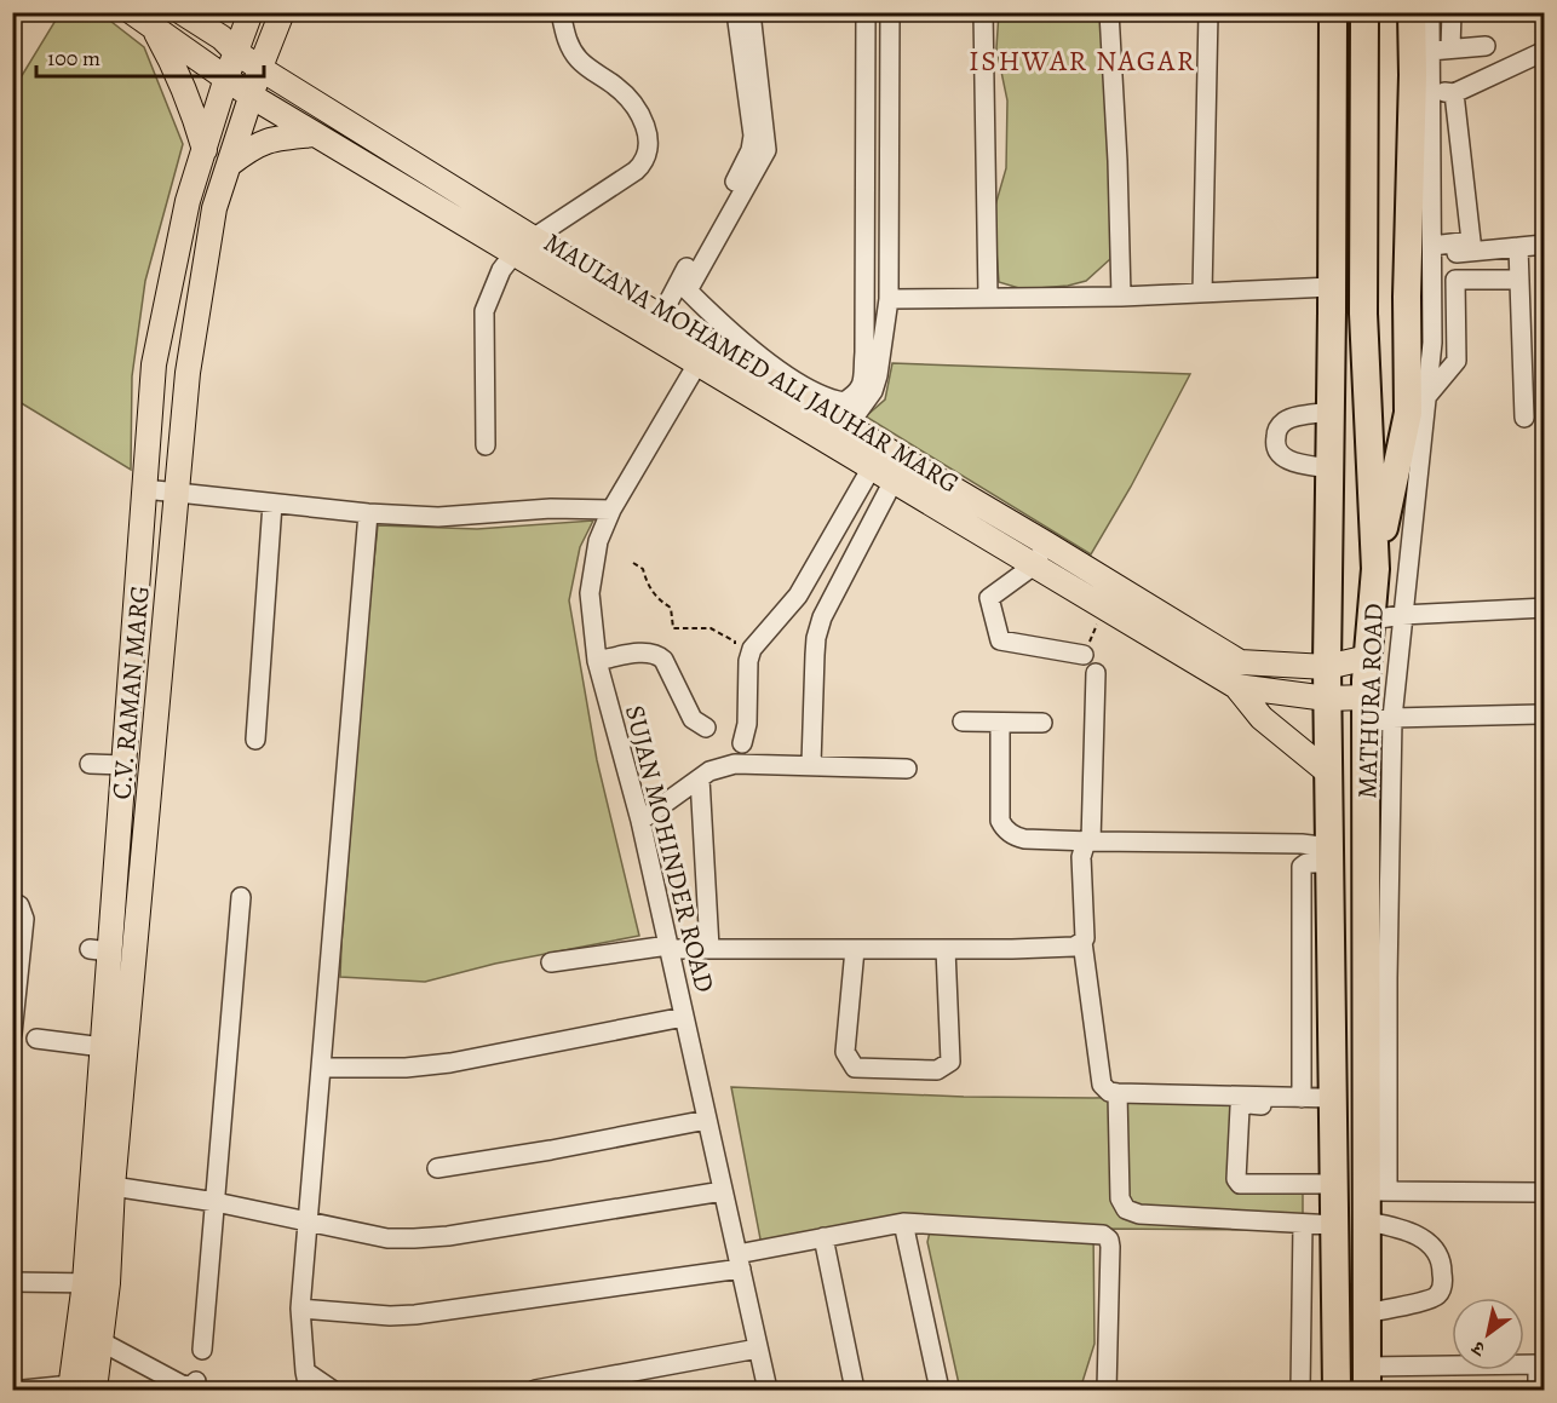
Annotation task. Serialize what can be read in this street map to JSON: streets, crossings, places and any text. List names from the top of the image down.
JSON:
{
  "streets": {
    "highway": ["MATHURA ROAD"],
    "main road": ["MAULANA MOHAMED ALI JAUHAR MARG", "C.V. RAMAN MARG"],
    "street": ["SUJAN MOHINDER ROAD"]
  },
  "crossings": [
    ["MAULANA MOHAMED ALI JAUHAR MARG", "C.V. RAMAN MARG"],
    ["MAULANA MOHAMED ALI JAUHAR MARG", "MATHURA ROAD"],
    ["MAULANA MOHAMED ALI JAUHAR MARG", "SUJAN MOHINDER ROAD"]
  ],
  "districts": ["ISHWAR NAGAR"],
  "scale_bar": "100 m",
  "north": "bottom left"
}
